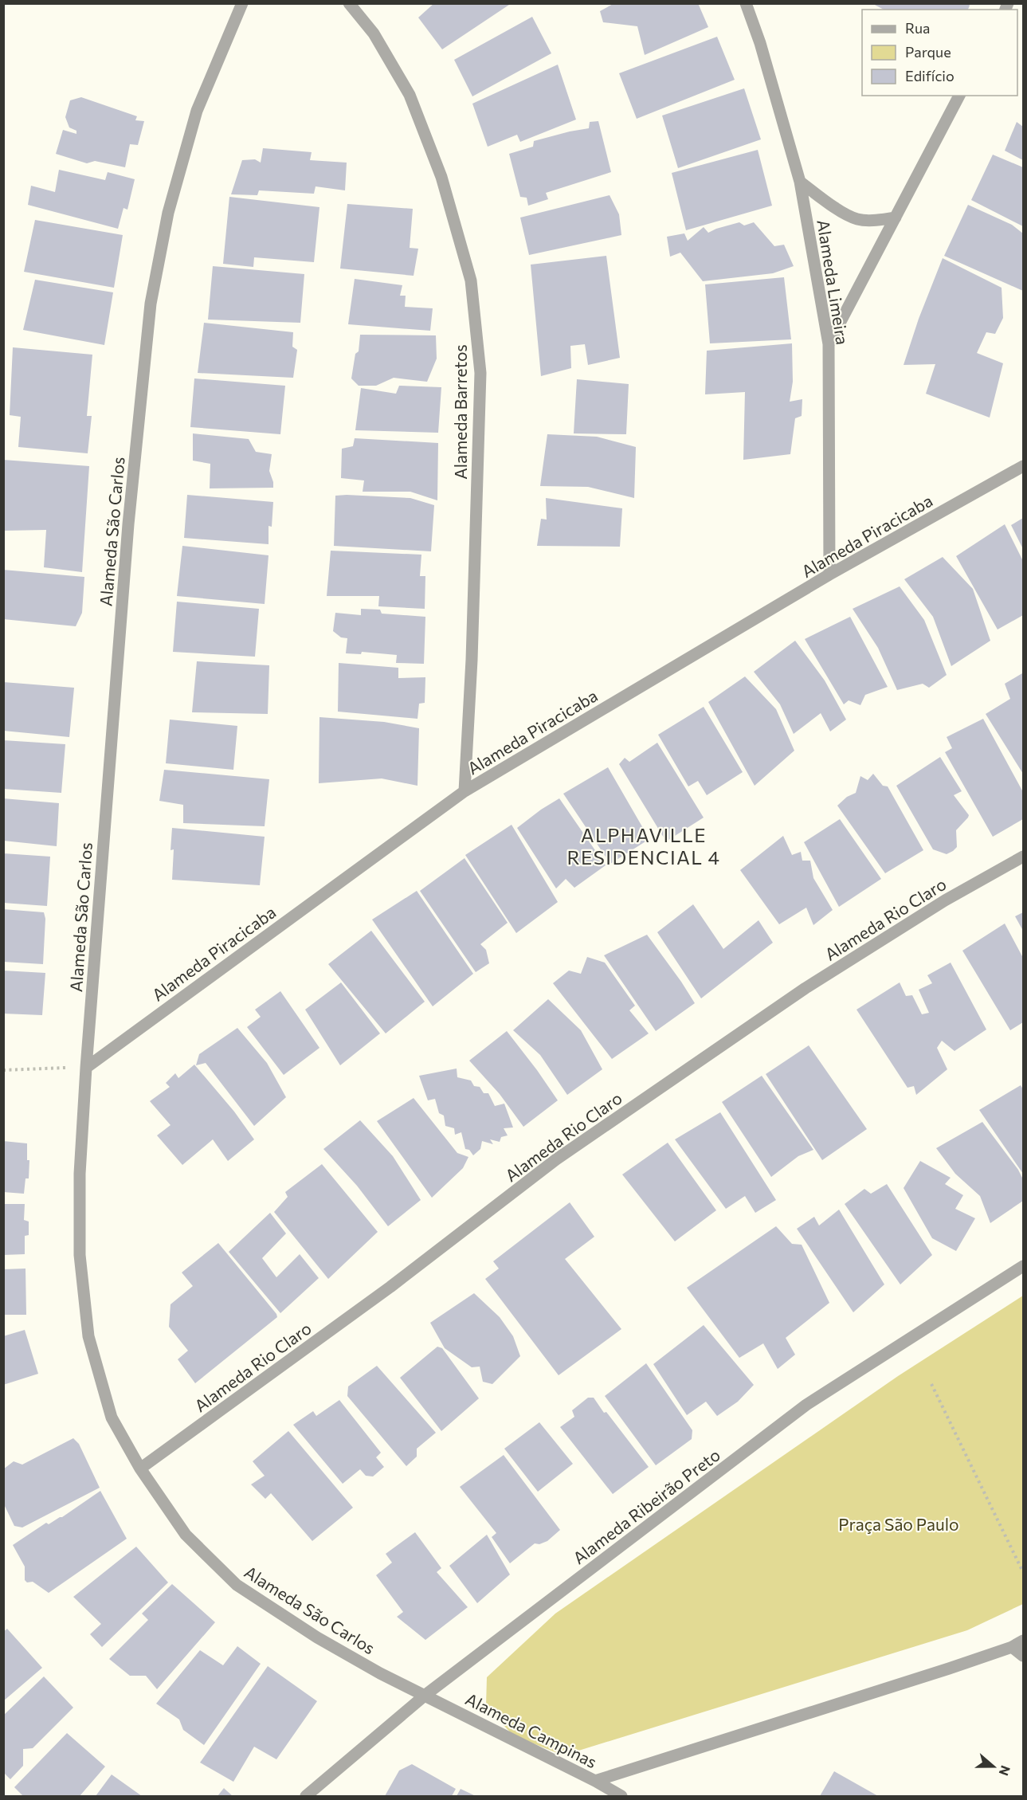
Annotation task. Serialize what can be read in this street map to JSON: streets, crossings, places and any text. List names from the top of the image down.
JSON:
{
  "streets": {
    "street": [
      "Alameda Limeira",
      "Alameda Barretos",
      "Alameda São Carlos",
      "Alameda Piracicaba",
      "Alameda Rio Claro",
      "Alameda Ribeirão Preto",
      "Alameda Campinas"
    ]
  },
  "crossings": [
    ["Alameda Limeira", "Alameda Piracicaba"],
    ["Alameda Barretos", "Alameda Piracicaba"],
    ["Alameda São Carlos", "Alameda Piracicaba"],
    ["Alameda São Carlos", "Alameda Rio Claro"],
    ["Alameda São Carlos", "Alameda Ribeirão Preto"],
    ["Alameda São Carlos", "Alameda Campinas"],
    ["Alameda Ribeirão Preto", "Alameda Campinas"]
  ],
  "districts": ["ALPHAVILLE RESIDENCIAL 4"],
  "parks": ["Praça São Paulo"],
  "legend": ["Rua", "Parque", "Edifício"],
  "north": "right"
}
